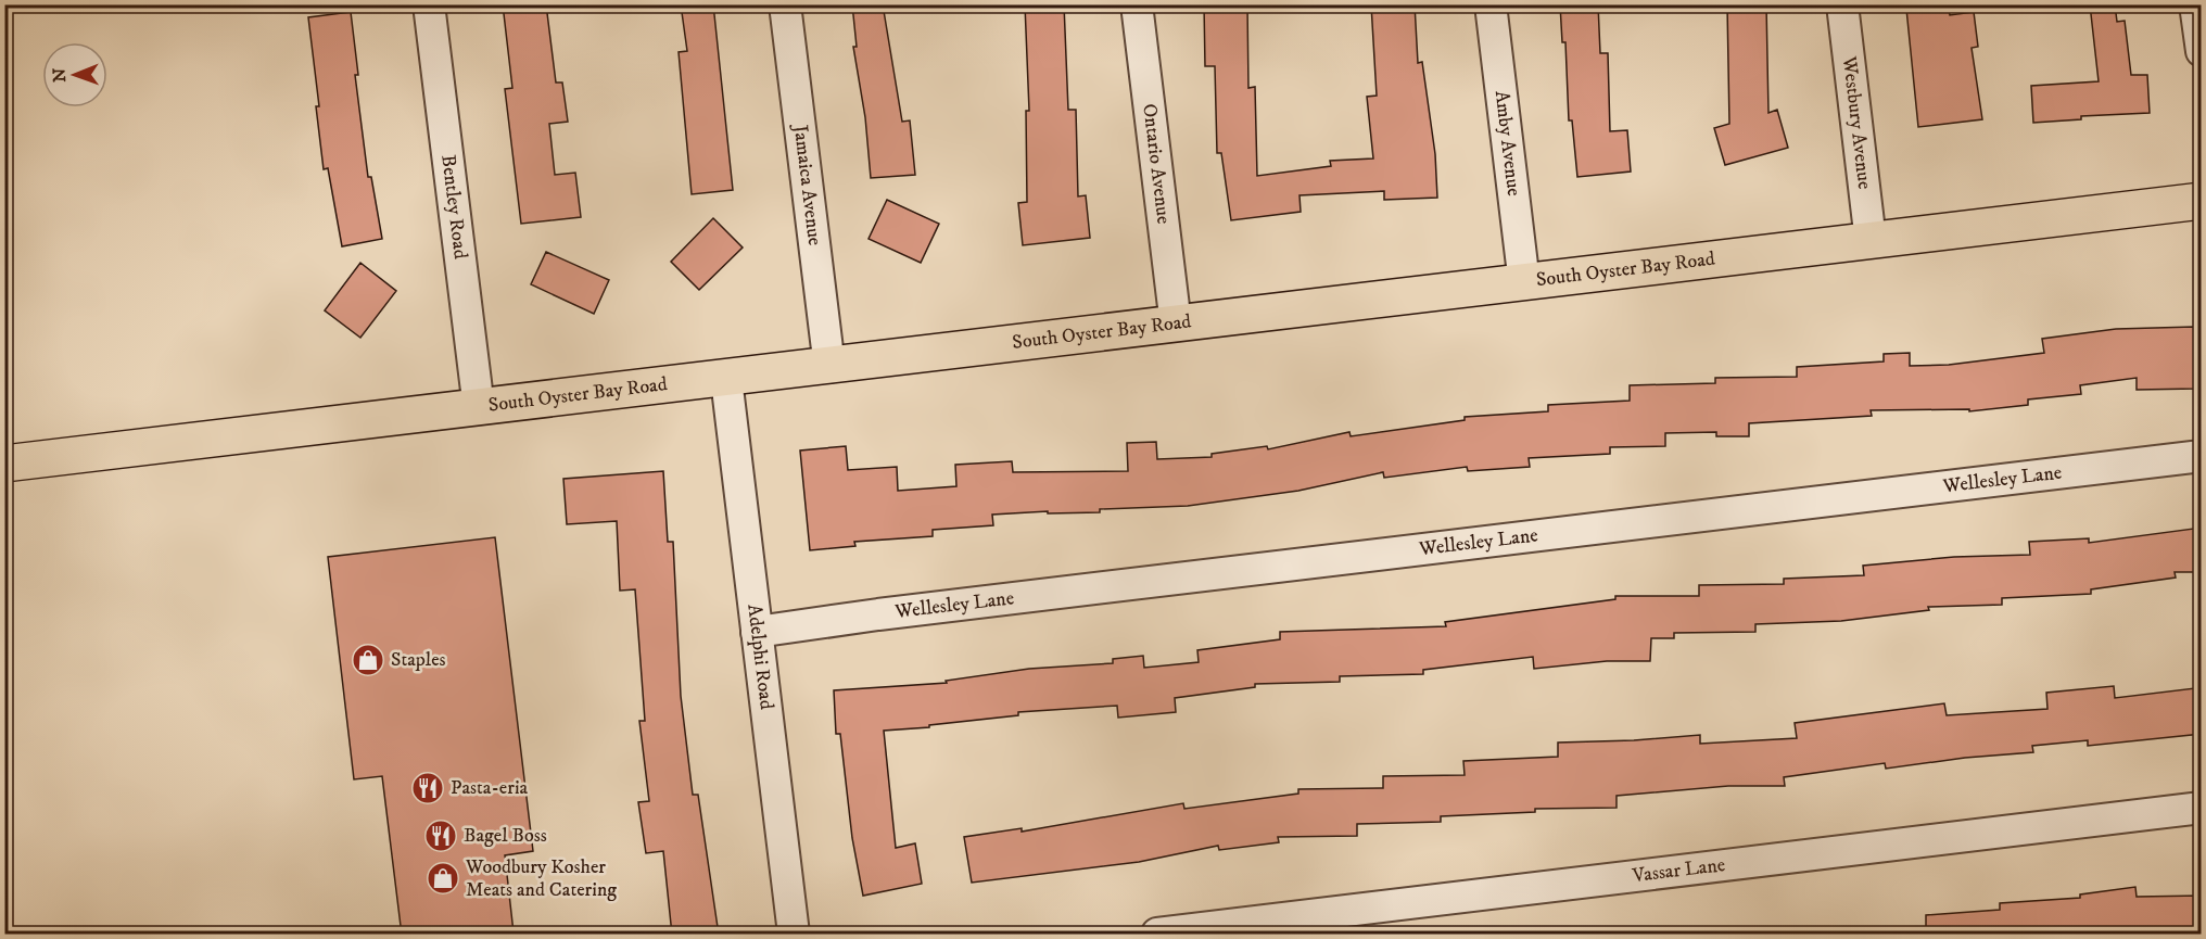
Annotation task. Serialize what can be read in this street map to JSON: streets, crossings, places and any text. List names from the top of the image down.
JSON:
{
  "streets": {
    "main road": ["South Oyster Bay Road"],
    "street": [
      "Westbury Avenue",
      "Amby Avenue",
      "Ontario Avenue",
      "Jamaica Avenue",
      "Bentley Road",
      "Wellesley Lane",
      "Adelphi Road",
      "Vassar Lane"
    ]
  },
  "crossings": [
    ["Westbury Avenue", "South Oyster Bay Road"],
    ["Amby Avenue", "South Oyster Bay Road"],
    ["Ontario Avenue", "South Oyster Bay Road"],
    ["Jamaica Avenue", "South Oyster Bay Road"],
    ["Bentley Road", "South Oyster Bay Road"],
    ["South Oyster Bay Road", "Adelphi Road"],
    ["Wellesley Lane", "Adelphi Road"]
  ],
  "places": {
    "shop": ["Staples", "Woodbury Kosher Meats and Catering"],
    "restaurant": ["Pasta-eria", "Bagel Boss"]
  },
  "north": "left"
}
